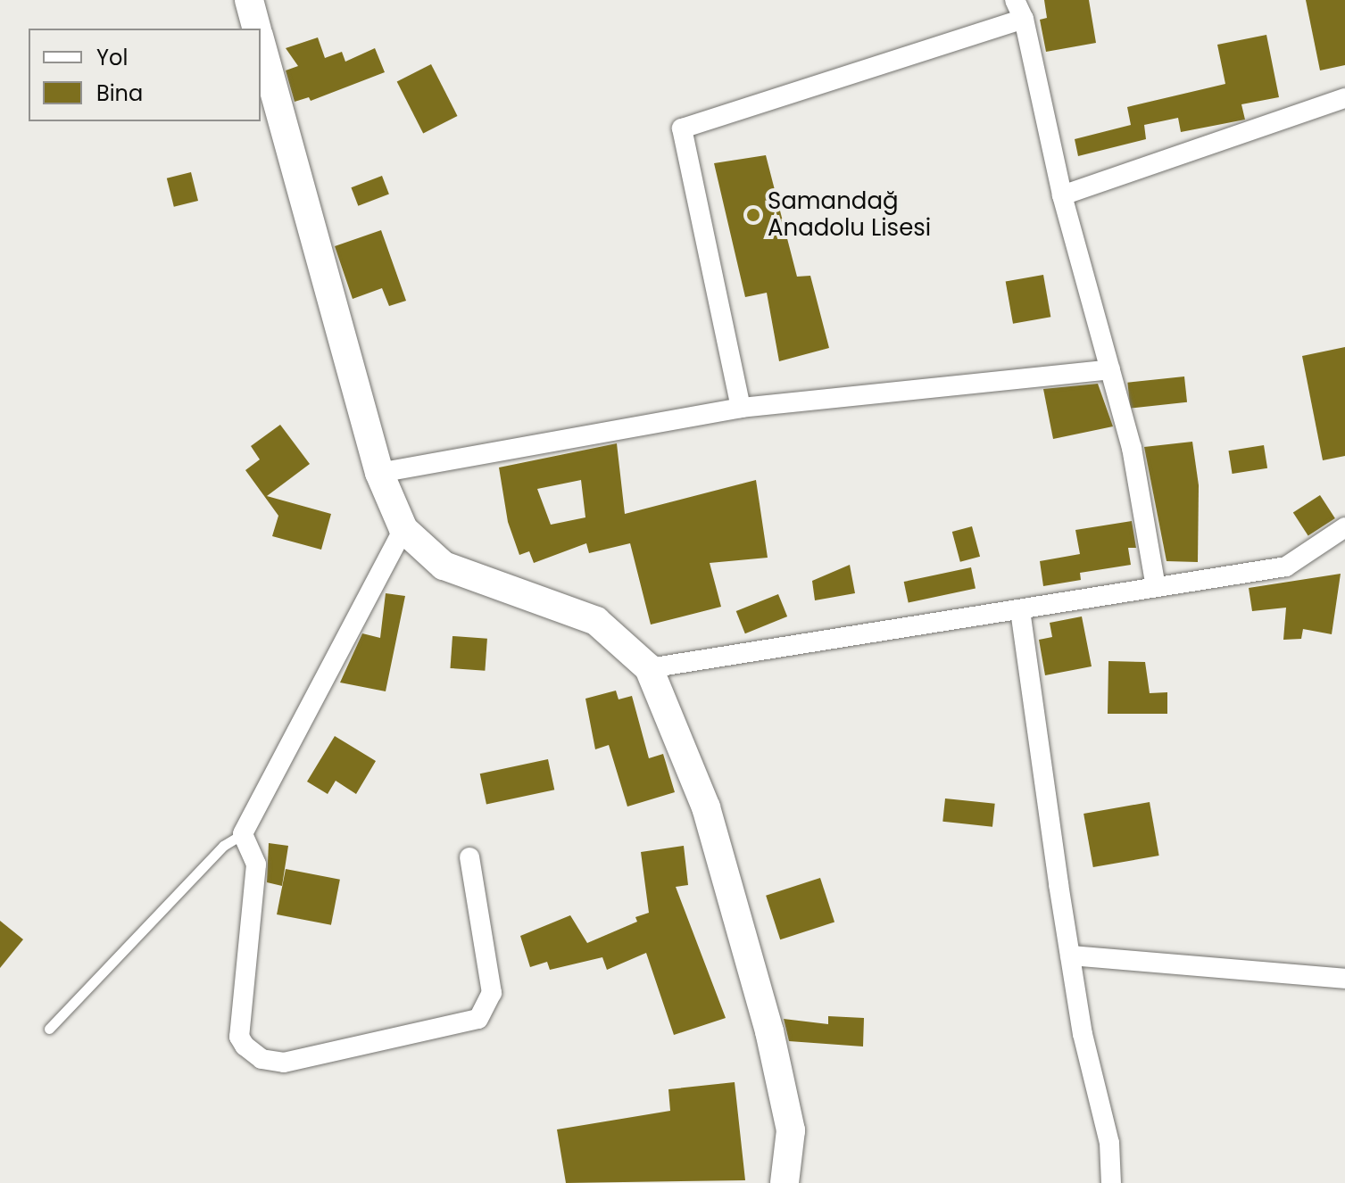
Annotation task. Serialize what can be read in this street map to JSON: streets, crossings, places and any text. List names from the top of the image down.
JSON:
{
  "places": ["Samandağ Anadolu Lisesi"],
  "legend": ["Yol", "Bina"]
}
